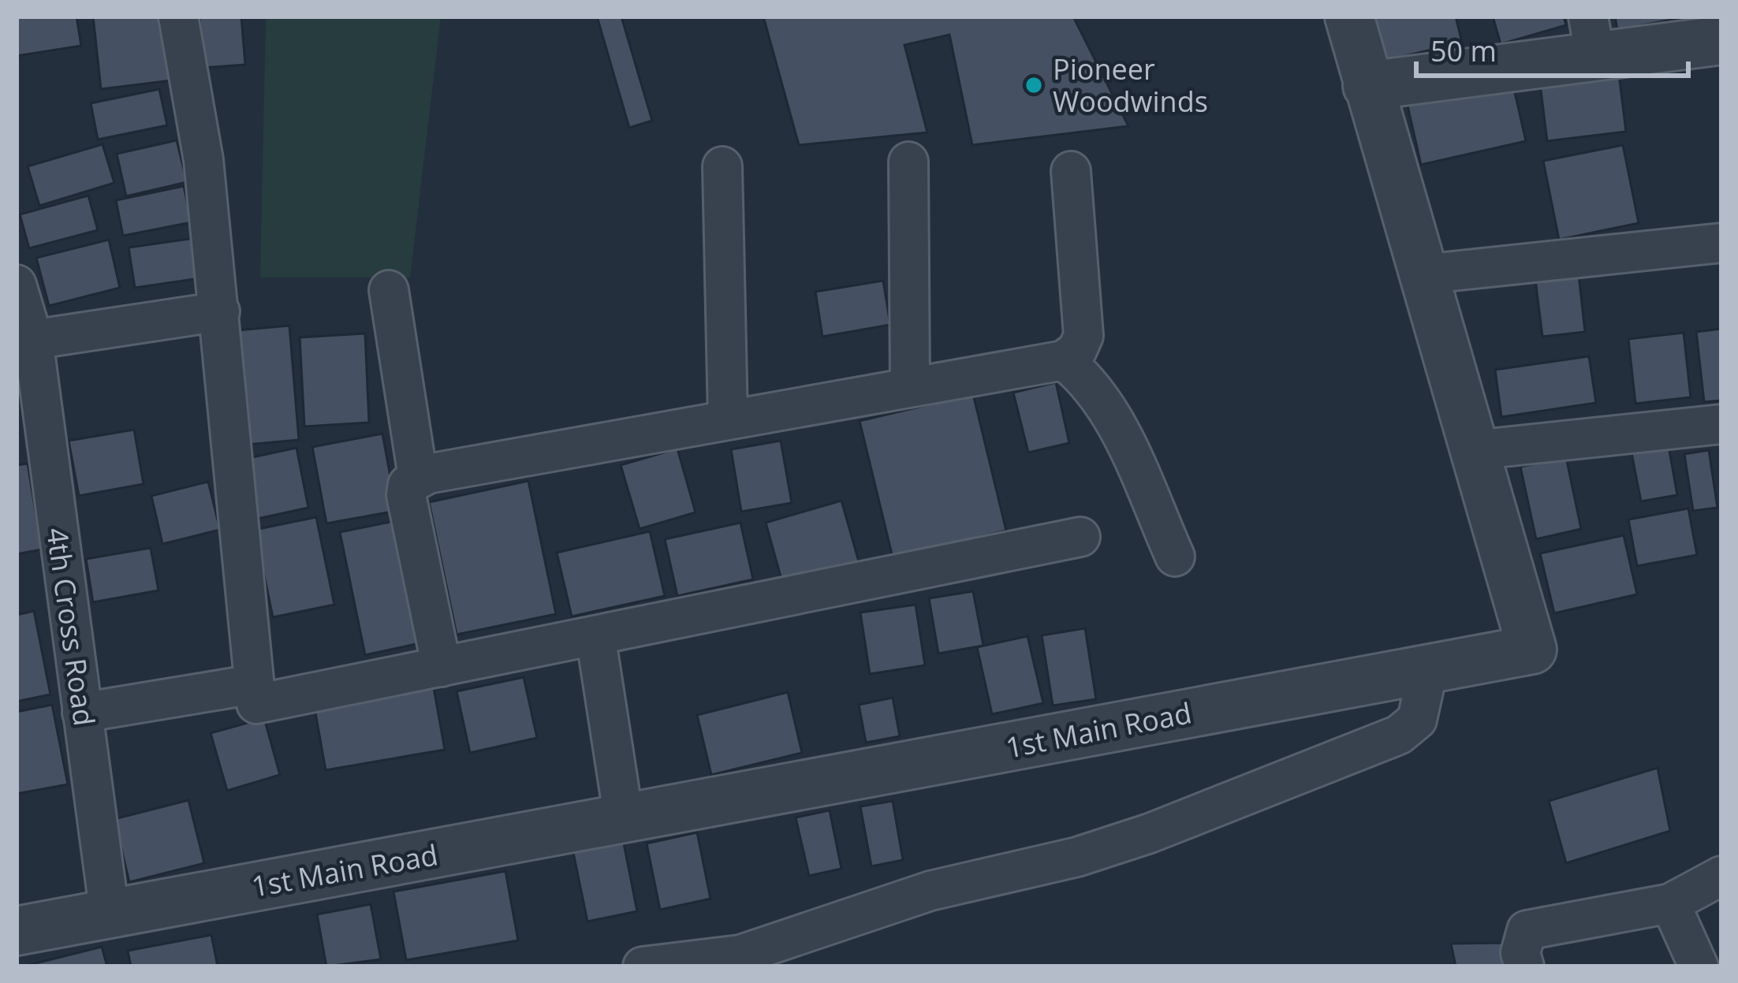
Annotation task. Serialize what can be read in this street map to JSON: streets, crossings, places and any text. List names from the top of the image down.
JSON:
{
  "streets": {
    "street": ["4th Cross Road", "1st Main Road"]
  },
  "crossings": [
    ["4th Cross Road", "1st Main Road"]
  ],
  "places": ["Pioneer Woodwinds"],
  "scale_bar": "50 m"
}
